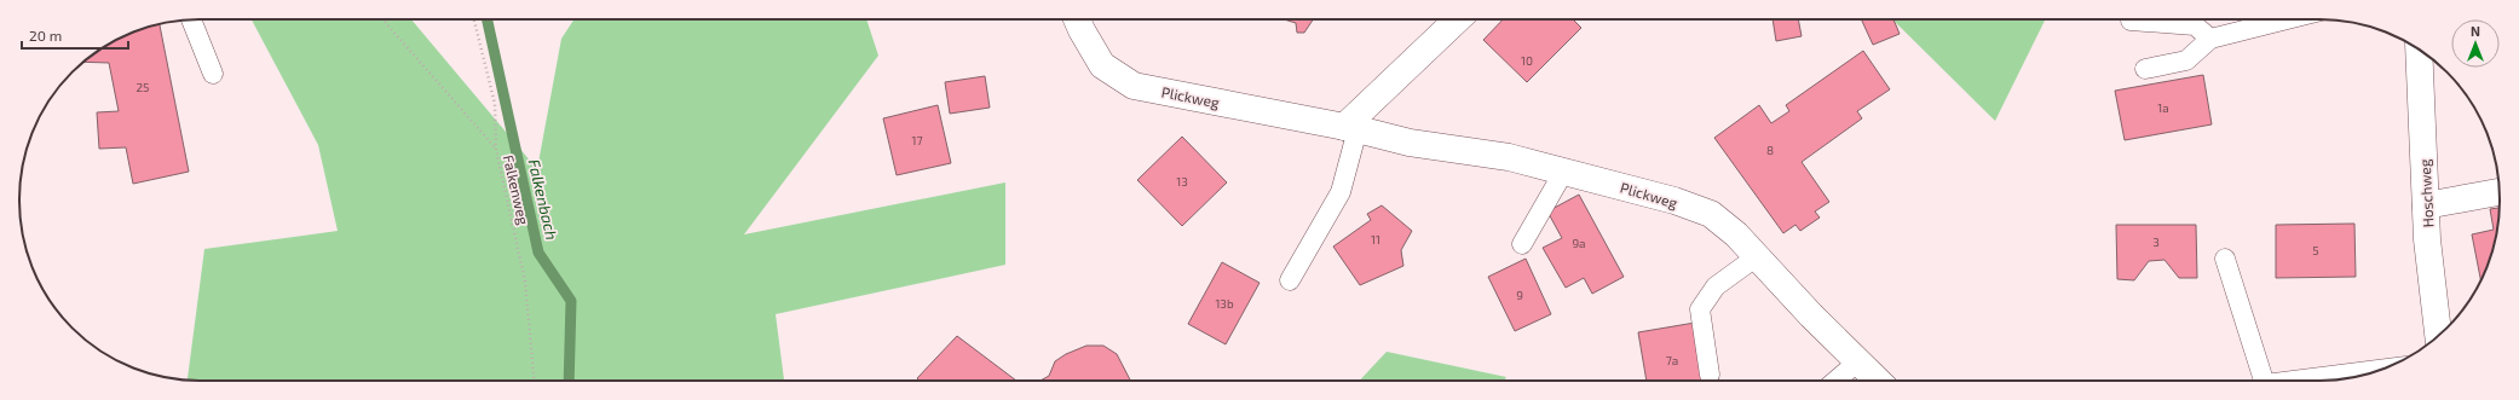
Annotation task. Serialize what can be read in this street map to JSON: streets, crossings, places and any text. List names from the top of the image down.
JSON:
{
  "streets": {
    "street": ["Plickweg", "Hoschweg"],
    "path": ["Falkenweg"]
  },
  "water": ["Falkenbach"],
  "house_numbers": [
    "10",
    "25",
    "1a",
    "17",
    "8",
    "13",
    "11",
    "3",
    "9a",
    "5",
    "9",
    "13b",
    "7a"
  ],
  "scale_bar": "20 m",
  "north": "top"
}
